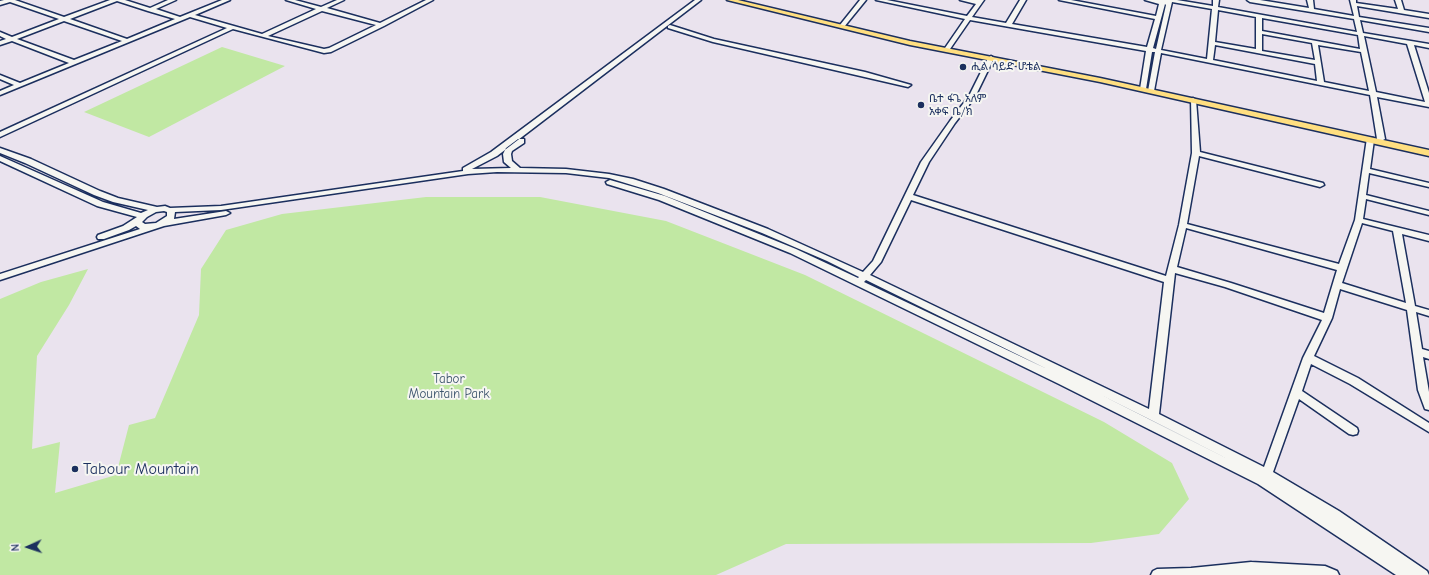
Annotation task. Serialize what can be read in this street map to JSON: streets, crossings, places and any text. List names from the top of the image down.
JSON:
{
  "parks": ["Tabor Mountain Park"],
  "places": ["ሒል ሳይድ ሆቴል", "ቤተ ፋጌ አለም አቀፍ ቤ/ክ", "Tabour Mountain"],
  "north": "left"
}
